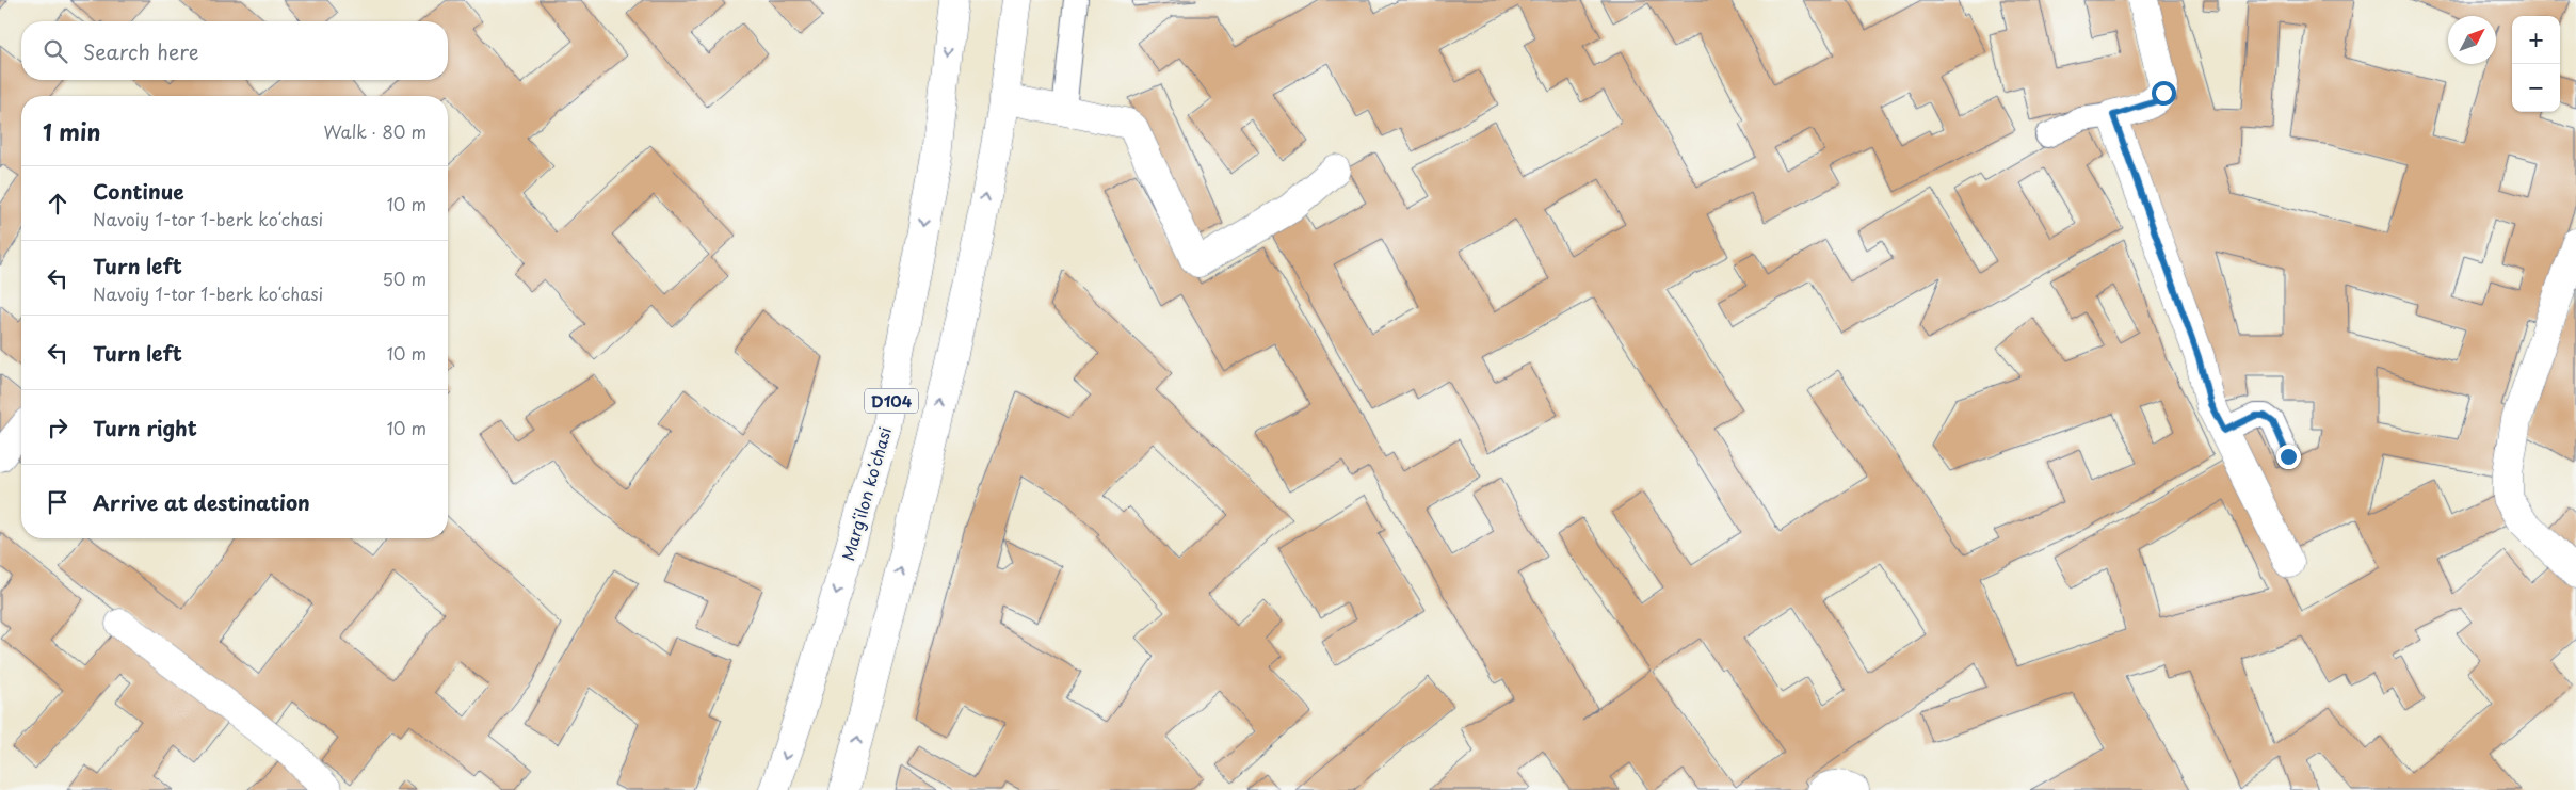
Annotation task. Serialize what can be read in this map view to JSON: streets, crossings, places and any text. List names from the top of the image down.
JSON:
{
  "streets": {
    "street": ["D104", "Margʻilon koʻchasi"]
  },
  "north": "top right",
  "page": {
    "map_buttons": ["+", "−"],
    "search": "Search here",
    "heading": ["1 min", "Walk · 80 m"],
    "list": [
      ["Continue", "Navoiy 1-tor 1-berk koʻchasi", "10 m"],
      ["Turn left", "Navoiy 1-tor 1-berk koʻchasi", "50 m"],
      ["Turn left", "10 m"],
      ["Turn right", "10 m"],
      "Arrive at destination"
    ]
  }
}
